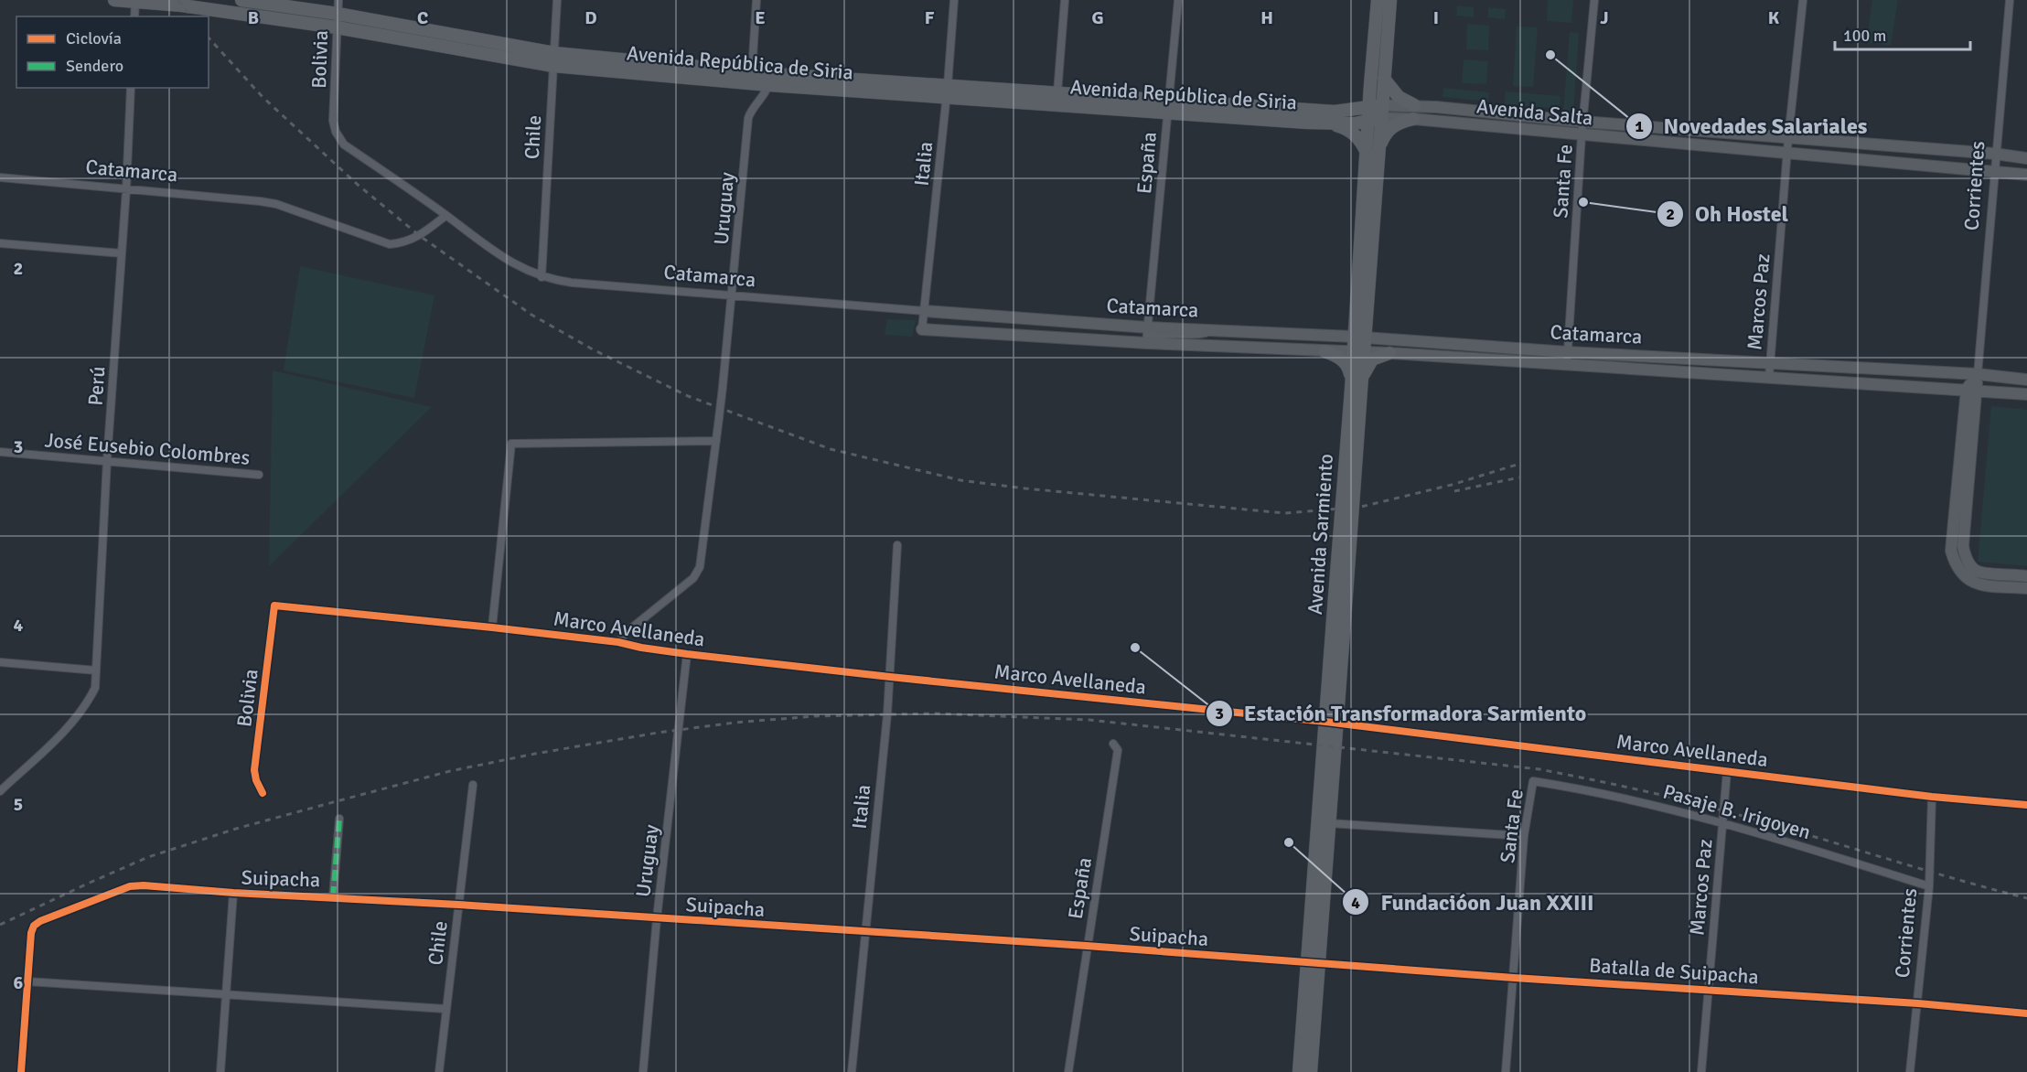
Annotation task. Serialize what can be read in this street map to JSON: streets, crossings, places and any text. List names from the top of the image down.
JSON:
{
  "streets": {
    "main road": [
      "Avenida República de Siria",
      "Avenida Salta",
      "Catamarca",
      "Corrientes",
      "Avenida Sarmiento"
    ],
    "street": [
      "Bolivia",
      "Chile",
      "España",
      "Italia",
      "Santa Fe",
      "Uruguay",
      "Marcos Paz",
      "Perú",
      "José Eusebio Colombres",
      "Marco Avellaneda",
      "Pasaje B. Irigoyen",
      "Suipacha",
      "Batalla de Suipacha"
    ]
  },
  "crossings": [
    ["Bolivia", "Avenida República de Siria"],
    ["Bolivia", "Catamarca"],
    ["Bolivia", "Marco Avellaneda"],
    ["Avenida República de Siria", "Avenida Salta"],
    ["Avenida República de Siria", "Chile"],
    ["Avenida República de Siria", "España"],
    ["Avenida República de Siria", "Italia"],
    ["Avenida República de Siria", "Uruguay"],
    ["Avenida República de Siria", "Avenida Sarmiento"],
    ["Avenida Salta", "Santa Fe"],
    ["Avenida Salta", "Corrientes"],
    ["Avenida Salta", "Marcos Paz"],
    ["Avenida Salta", "Avenida Sarmiento"],
    ["Chile", "Catamarca"],
    ["Chile", "Suipacha"],
    ["España", "Catamarca"],
    ["España", "Suipacha"],
    ["Italia", "Catamarca"],
    ["Italia", "Marco Avellaneda"],
    ["Italia", "Suipacha"],
    ["Catamarca", "Santa Fe"],
    ["Catamarca", "Corrientes"],
    ["Catamarca", "Uruguay"],
    ["Catamarca", "Marcos Paz"],
    ["Catamarca", "Perú"],
    ["Catamarca", "Avenida Sarmiento"],
    ["Santa Fe", "Pasaje B. Irigoyen"],
    ["Santa Fe", "Batalla de Suipacha"],
    ["Corrientes", "Marco Avellaneda"],
    ["Corrientes", "Pasaje B. Irigoyen"],
    ["Corrientes", "Batalla de Suipacha"],
    ["Uruguay", "Marco Avellaneda"],
    ["Uruguay", "Suipacha"],
    ["Marcos Paz", "Marco Avellaneda"],
    ["Marcos Paz", "Pasaje B. Irigoyen"],
    ["Marcos Paz", "Batalla de Suipacha"],
    ["Perú", "José Eusebio Colombres"],
    ["Avenida Sarmiento", "Marco Avellaneda"],
    ["Avenida Sarmiento", "Suipacha"],
    ["Avenida Sarmiento", "Batalla de Suipacha"],
    ["Suipacha", "Batalla de Suipacha"]
  ],
  "places": [
    "Novedades Salariales",
    "Oh Hostel",
    "Estación Transformadora Sarmiento",
    "Fundacióon Juan XXIII"
  ],
  "legend": ["Ciclovía", "Sendero"],
  "scale_bar": "100 m",
  "grid": {
    "columns": [
      "B",
      "C",
      "D",
      "E",
      "F",
      "G",
      "H",
      "I",
      "J",
      "K"
    ],
    "rows": [
      "2",
      "3",
      "4",
      "5",
      "6"
    ]
  }
}
